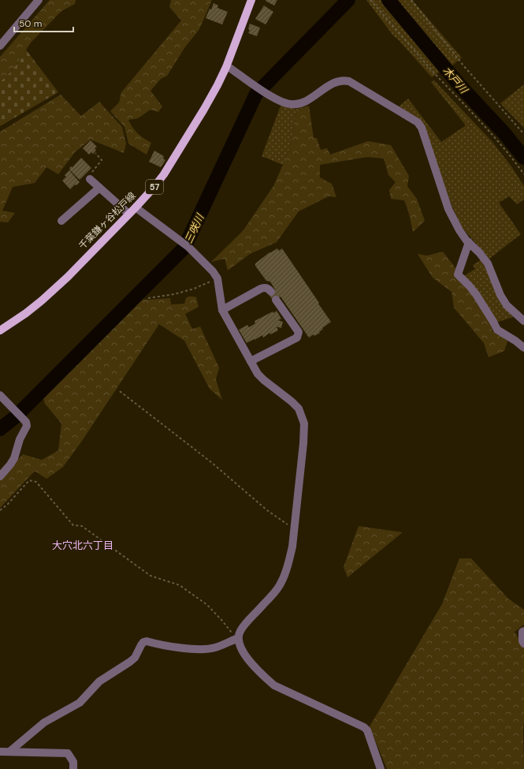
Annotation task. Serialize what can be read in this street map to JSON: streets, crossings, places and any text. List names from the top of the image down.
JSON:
{
  "streets": {
    "main road": ["57", "千葉鎌ヶ谷松戸線"]
  },
  "districts": ["大穴北六丁目"],
  "water": ["木戸川", "三咲川"],
  "scale_bar": "50 m"
}
